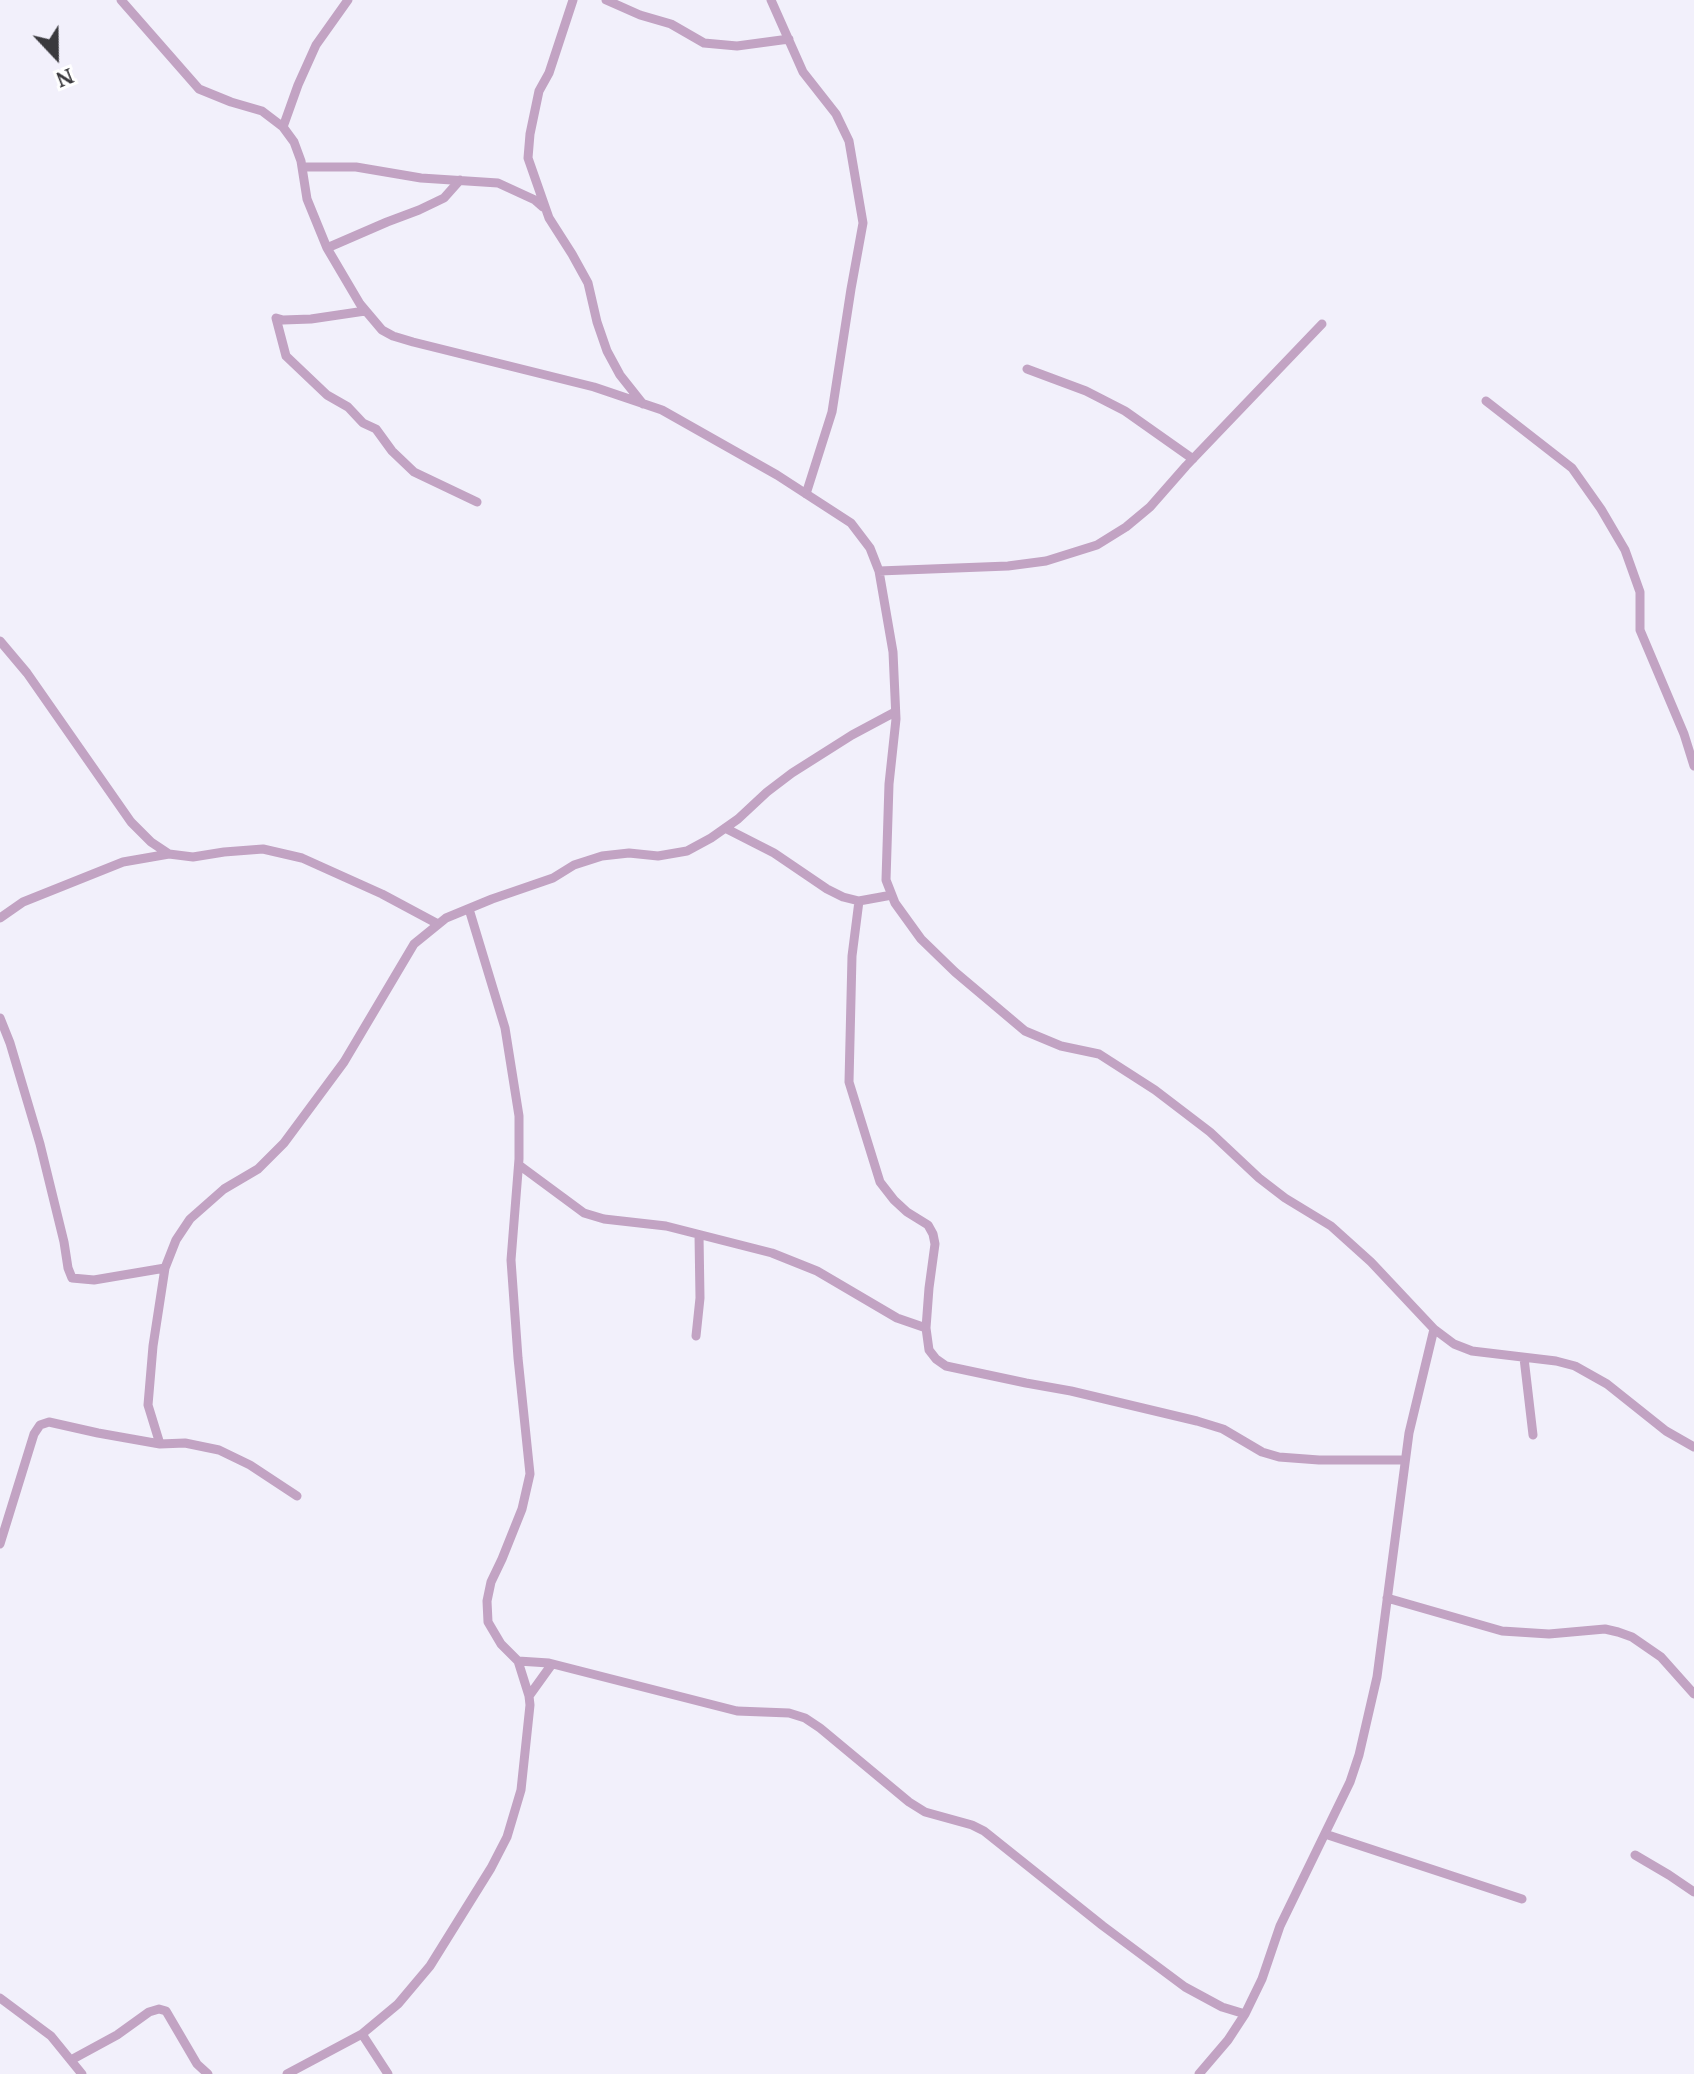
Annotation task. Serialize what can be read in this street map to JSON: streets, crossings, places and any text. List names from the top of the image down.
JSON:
{
  "north": "bottom"
}
